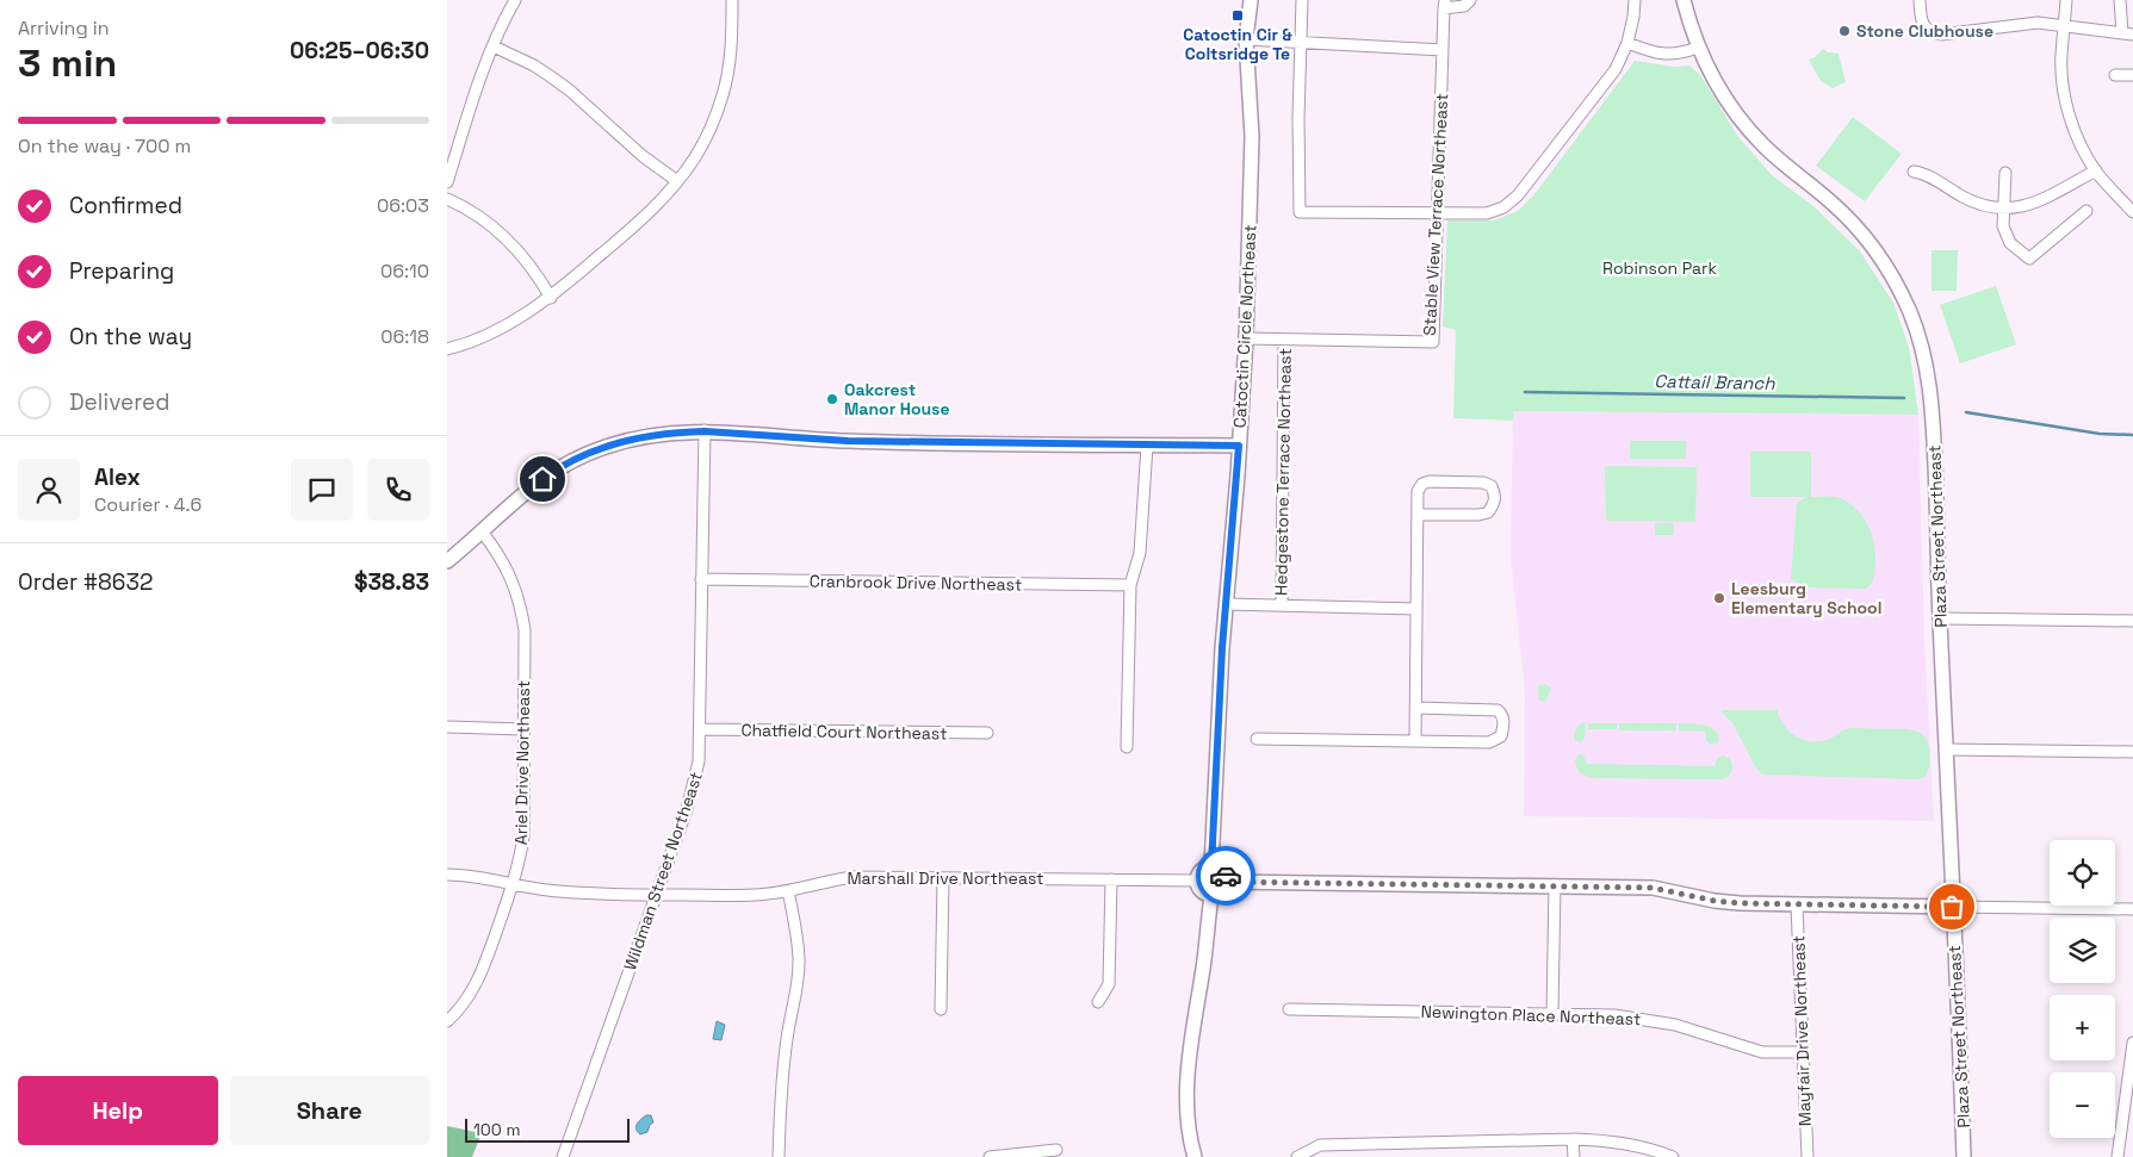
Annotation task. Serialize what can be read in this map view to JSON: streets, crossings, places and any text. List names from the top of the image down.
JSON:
{
  "streets": {
    "street": [
      "Stable View Terrace Northeast",
      "Catoctin Circle Northeast",
      "Hedgestone Terrace Northeast",
      "Plaza Street Northeast",
      "Cranbrook Drive Northeast",
      "Chatfield Court Northeast",
      "Ariel Drive Northeast",
      "Wildman Street Northeast",
      "Marshall Drive Northeast",
      "Newington Place Northeast",
      "Mayfair Drive Northeast"
    ]
  },
  "crossings": [
    ["Stable View Terrace Northeast", "Catoctin Circle Northeast"],
    ["Stable View Terrace Northeast", "Hedgestone Terrace Northeast"],
    ["Catoctin Circle Northeast", "Marshall Drive Northeast"],
    ["Cranbrook Drive Northeast", "Wildman Street Northeast"],
    ["Chatfield Court Northeast", "Wildman Street Northeast"],
    ["Ariel Drive Northeast", "Marshall Drive Northeast"],
    ["Wildman Street Northeast", "Marshall Drive Northeast"],
    ["Newington Place Northeast", "Mayfair Drive Northeast"]
  ],
  "water": ["Cattail Branch"],
  "parks": ["Robinson Park"],
  "places": {
    "transit": ["Catoctin Cir & Coltsridge Te"],
    "other": ["Stone Clubhouse", "Oakcrest Manor House", "Leesburg Elementary School"]
  },
  "scale_bar": "100 m",
  "page": {
    "heading": ["3 min", "Arriving in", "06:25–06:30"],
    "panel": [
      "Alex",
      "Courier · 4.6",
      "Order #8632",
      "$38.83"
    ],
    "bar": "On the way · 700 m",
    "list": [
      ["Confirmed", "06:03"],
      ["Preparing", "06:10"],
      ["On the way", "06:18"],
      "Delivered"
    ],
    "map_buttons": ["+", "−"],
    "buttons": ["Help", "Share"],
    "scale": "100 m"
  }
}
